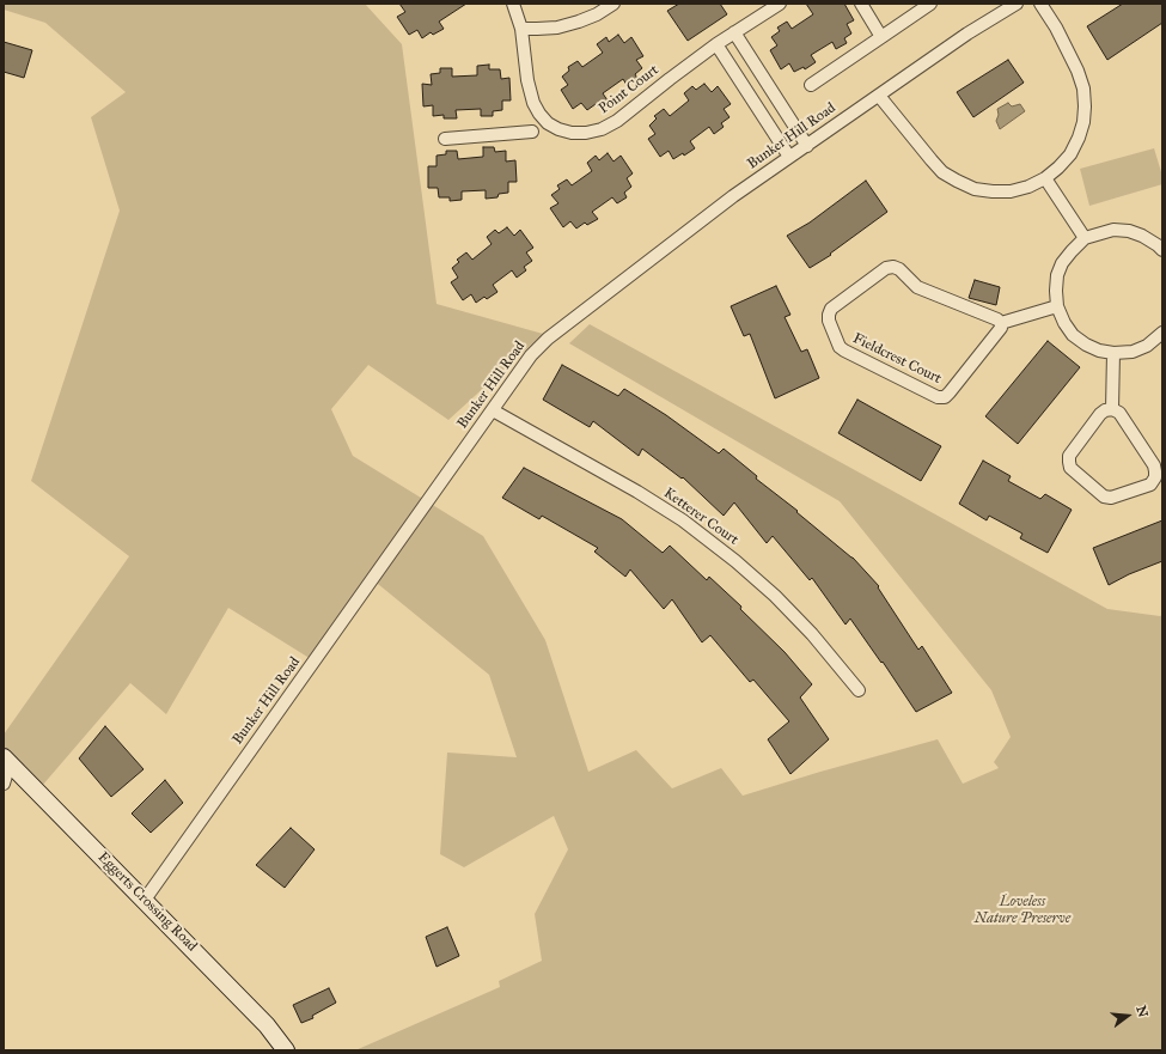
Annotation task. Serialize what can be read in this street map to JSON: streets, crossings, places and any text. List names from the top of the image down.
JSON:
{
  "streets": {
    "street": [
      "Point Court",
      "Bunker Hill Road",
      "Fieldcrest Court",
      "Ketterer Court",
      "Eggerts Crossing Road"
    ]
  },
  "crossings": [
    ["Bunker Hill Road", "Ketterer Court"],
    ["Bunker Hill Road", "Eggerts Crossing Road"]
  ],
  "parks": ["Loveless Nature Preserve"],
  "north": "right"
}
